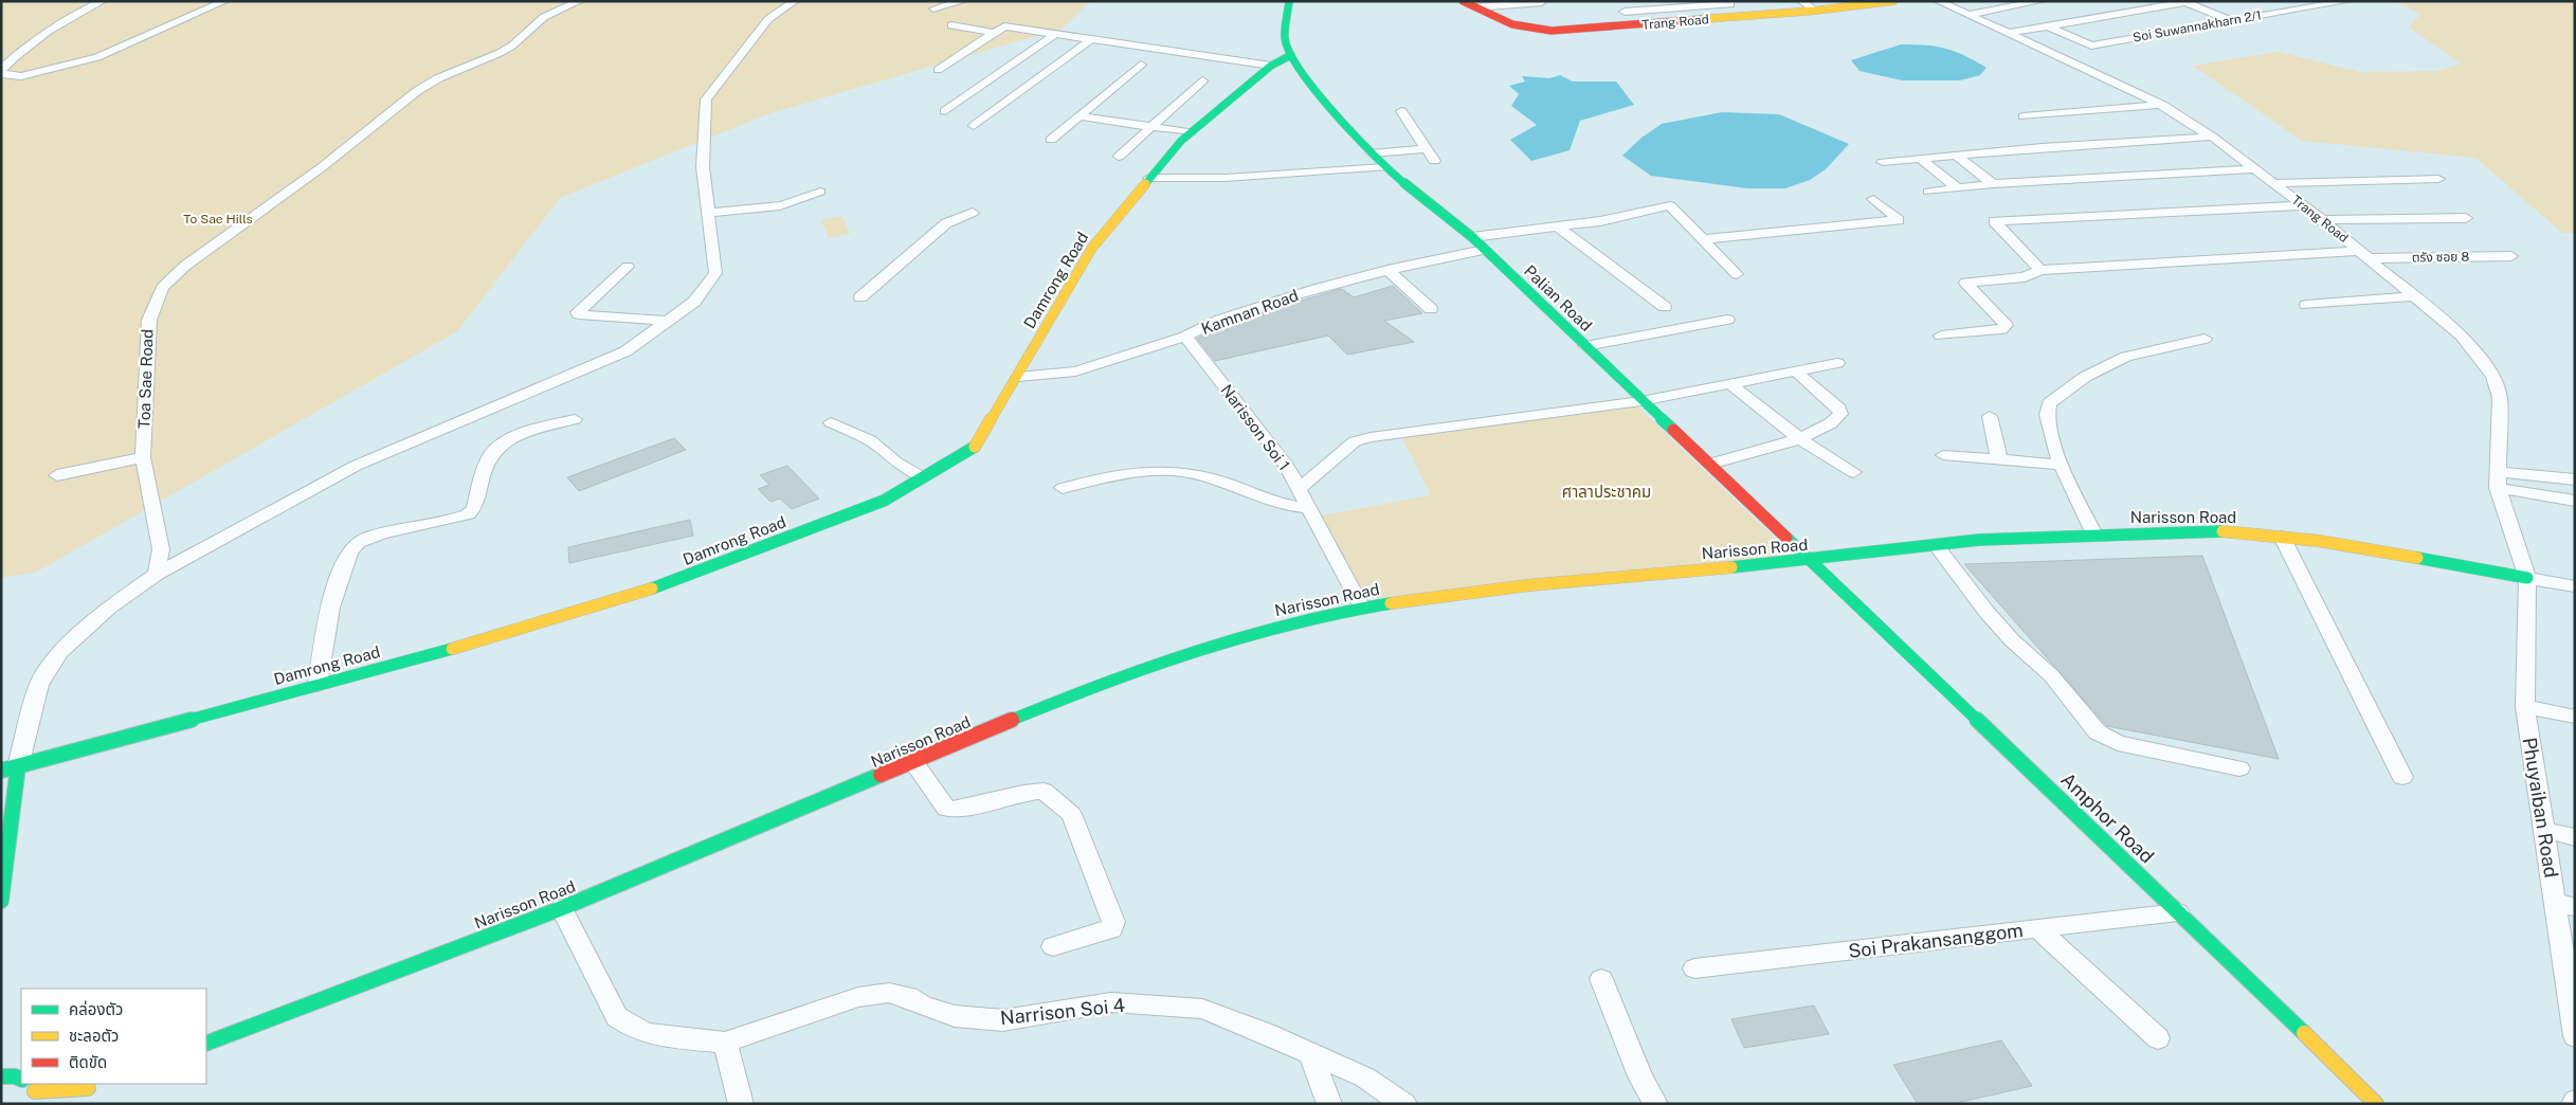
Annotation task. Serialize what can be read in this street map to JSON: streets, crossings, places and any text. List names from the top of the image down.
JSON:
{
  "streets": {
    "street": [
      "Trang Road",
      "Soi Suwannakharn 2/1",
      "ตรัง ซอย 8",
      "Damrong Road",
      "Palian Road",
      "Kamnan Road",
      "Toa Sae Road",
      "Narisson Soi 1",
      "Narisson Road",
      "Phuyaiban Road",
      "Amphor Road",
      "Soi Prakansanggom",
      "Narrison Soi 4"
    ]
  },
  "crossings": [
    ["Trang Road", "ตรัง ซอย 8"],
    ["Trang Road", "Narisson Road"],
    ["Trang Road", "Phuyaiban Road"],
    ["Damrong Road", "Palian Road"],
    ["Damrong Road", "Kamnan Road"],
    ["Palian Road", "Kamnan Road"],
    ["Palian Road", "Narisson Road"],
    ["Palian Road", "Amphor Road"],
    ["Kamnan Road", "Narisson Soi 1"],
    ["Narisson Soi 1", "Narisson Road"],
    ["Narisson Road", "Phuyaiban Road"],
    ["Narisson Road", "Amphor Road"],
    ["Narisson Road", "Narrison Soi 4"],
    ["Amphor Road", "Soi Prakansanggom"]
  ],
  "parks": ["To Sae Hills", "ศาลาประชาคม"],
  "legend": ["คล่องตัว", "ชะลอตัว", "ติดขัด"]
}
